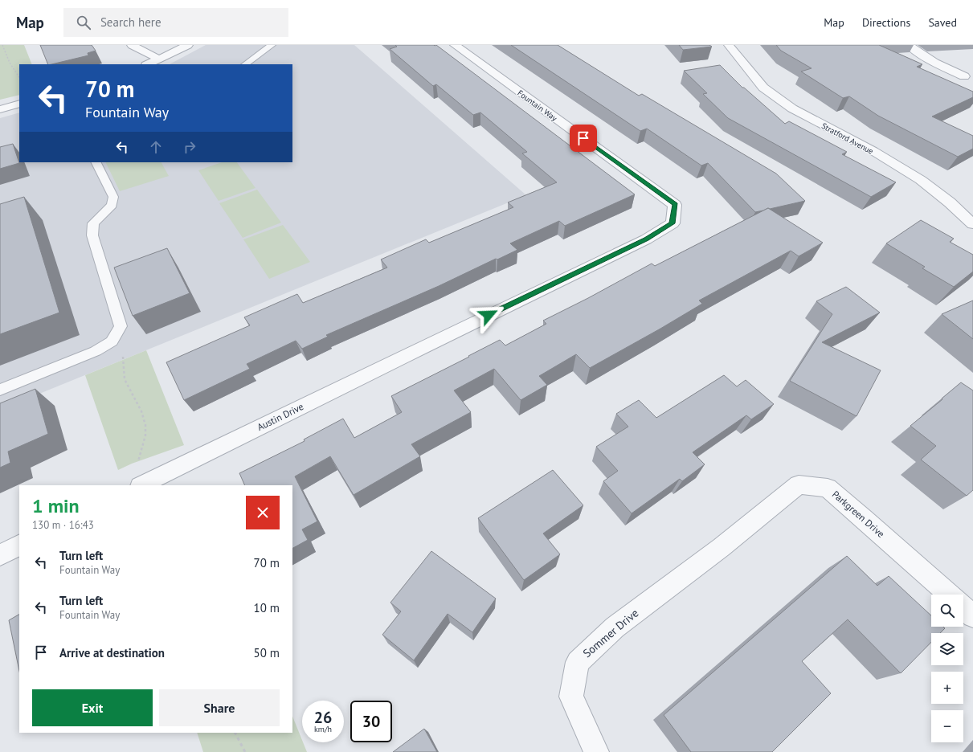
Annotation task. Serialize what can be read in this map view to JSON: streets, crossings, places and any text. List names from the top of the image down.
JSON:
{
  "streets": {
    "street": [
      "Fountain Way",
      "Stratford Avenue",
      "Austin Drive",
      "Parkgreen Drive",
      "Sommer Drive"
    ]
  },
  "crossings": [
    ["Fountain Way", "Austin Drive"],
    ["Parkgreen Drive", "Sommer Drive"]
  ],
  "page": {
    "header": "Map",
    "search": "Search here",
    "nav": ["Map", "Directions", "Saved"],
    "turn": ["70 m", "Fountain Way"],
    "heading": ["1 min", "130 m · 16:43"],
    "list": [
      {
        "name": "Turn left",
        "note": "Fountain Way",
        "value": "70 m"
      },
      {
        "name": "Turn left",
        "note": "Fountain Way",
        "value": "10 m"
      },
      {
        "name": "Arrive at destination",
        "value": "50 m"
      }
    ],
    "map_buttons": ["+", "−"],
    "buttons": ["Exit", "Share"],
    "speed": "26 km/h",
    "limit": "30"
  }
}
